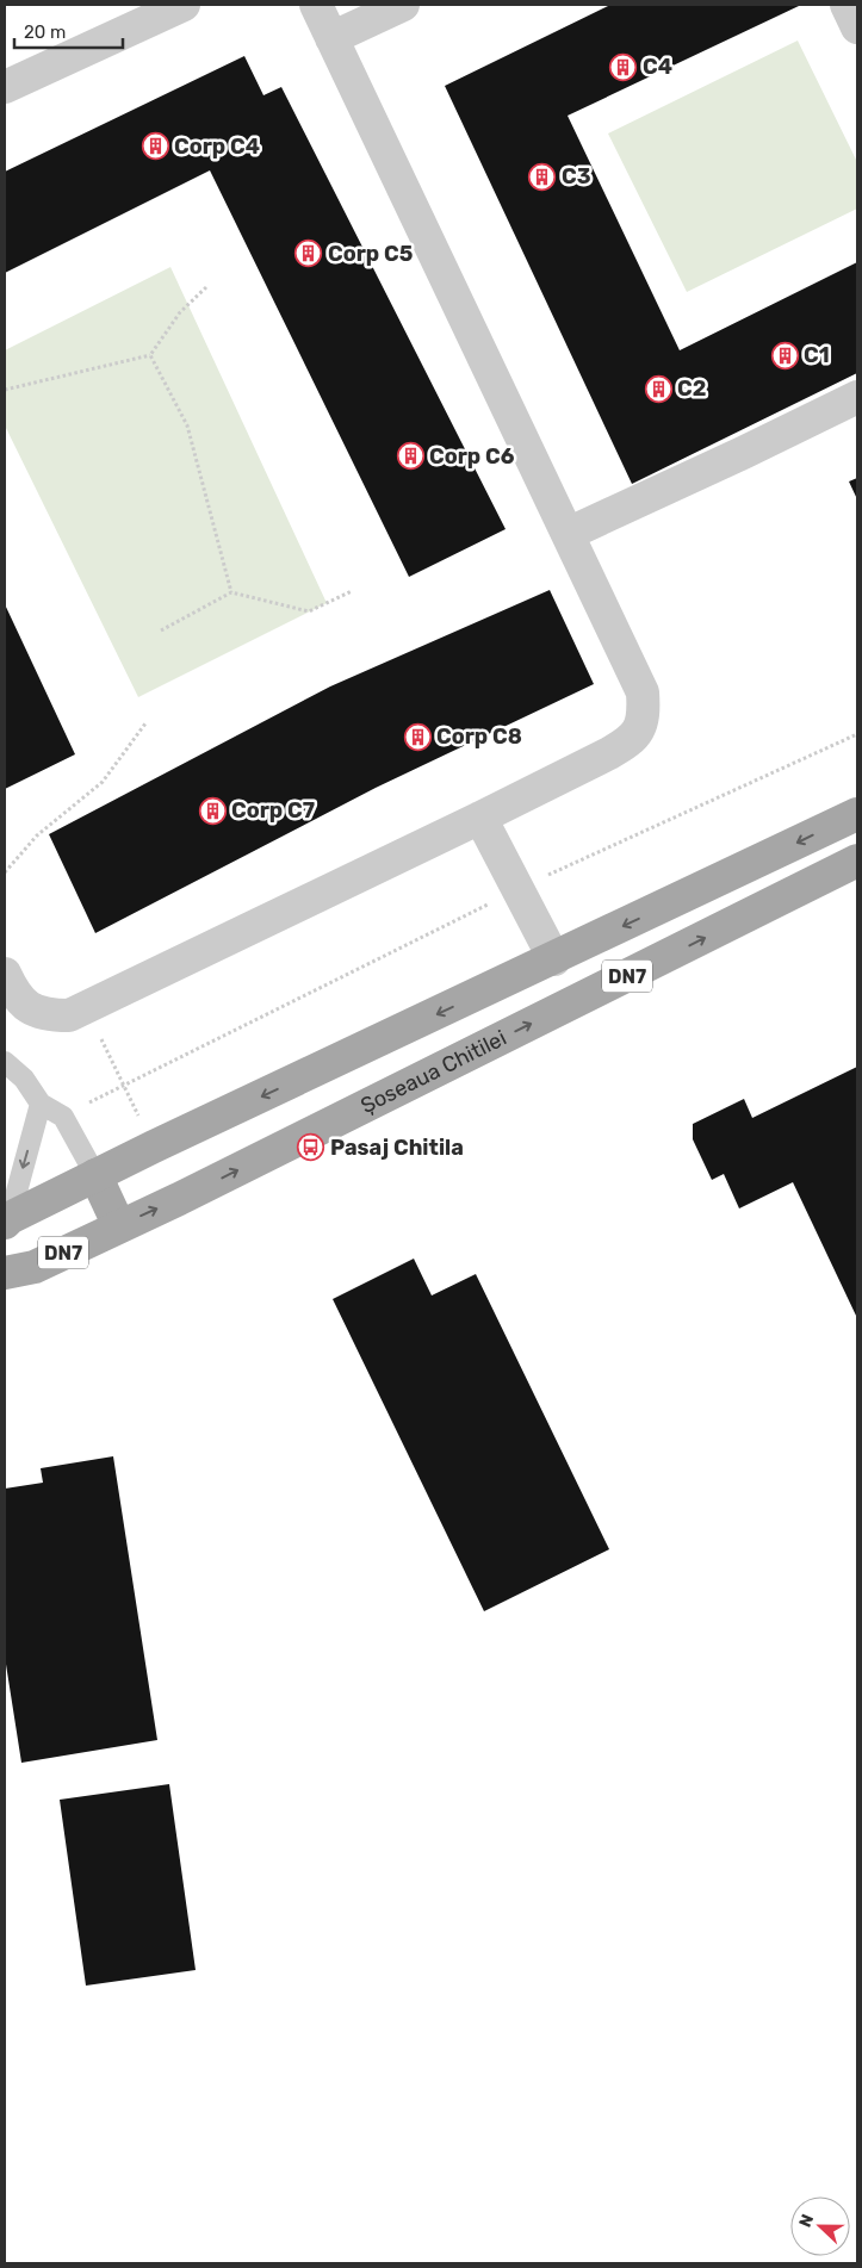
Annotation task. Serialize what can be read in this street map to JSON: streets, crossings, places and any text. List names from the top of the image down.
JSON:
{
  "streets": {
    "main road": ["DN7", "Șoseaua Chitilei"]
  },
  "places": {
    "building": [
      "C4",
      "Corp C4",
      "C3",
      "Corp C5",
      "C1",
      "C2",
      "Corp C6",
      "Corp C8",
      "Corp C7"
    ],
    "bus stop": ["Pasaj Chitila"]
  },
  "scale_bar": "20 m",
  "north": "left"
}
